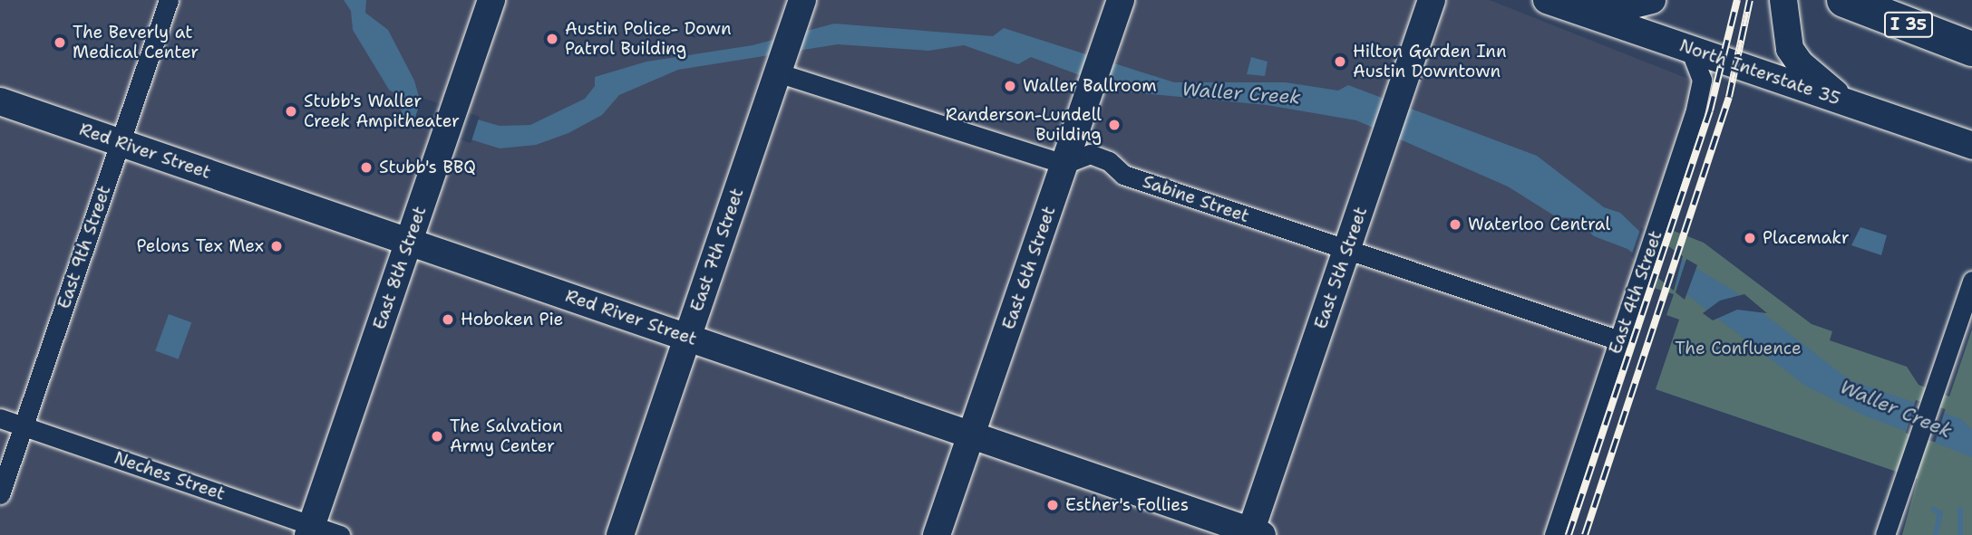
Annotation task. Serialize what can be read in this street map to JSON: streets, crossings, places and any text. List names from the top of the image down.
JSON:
{
  "streets": {
    "highway": ["I 35"],
    "main road": [
      "North Interstate 35",
      "Red River Street",
      "East 7th Street",
      "East 8th Street",
      "East 6th Street",
      "East 5th Street"
    ],
    "street": [
      "Sabine Street",
      "East 9th Street",
      "East 4th Street",
      "Neches Street"
    ]
  },
  "crossings": [
    ["North Interstate 35", "East 4th Street"],
    ["Red River Street", "East 9th Street"],
    ["Red River Street", "East 7th Street"],
    ["Red River Street", "East 8th Street"],
    ["Red River Street", "East 6th Street"],
    ["Red River Street", "East 5th Street"],
    ["Sabine Street", "East 6th Street"],
    ["Sabine Street", "East 5th Street"],
    ["Sabine Street", "East 4th Street"],
    ["East 9th Street", "Neches Street"],
    ["East 8th Street", "Neches Street"]
  ],
  "water": ["Waller Creek"],
  "parks": ["The Confluence"],
  "places": [
    "Austin Police- Down Patrol Building",
    "The Beverly at Medical Center",
    "Hilton Garden Inn Austin Downtown",
    "Waller Ballroom",
    "Stubb's Waller Creek Ampitheater",
    "Randerson-Lundell Building",
    "Stubb's BBQ",
    "Waterloo Central",
    "Placemakr",
    "Pelons Tex Mex",
    "Hoboken Pie",
    "The Salvation Army Center",
    "Esther's Follies"
  ]
}
